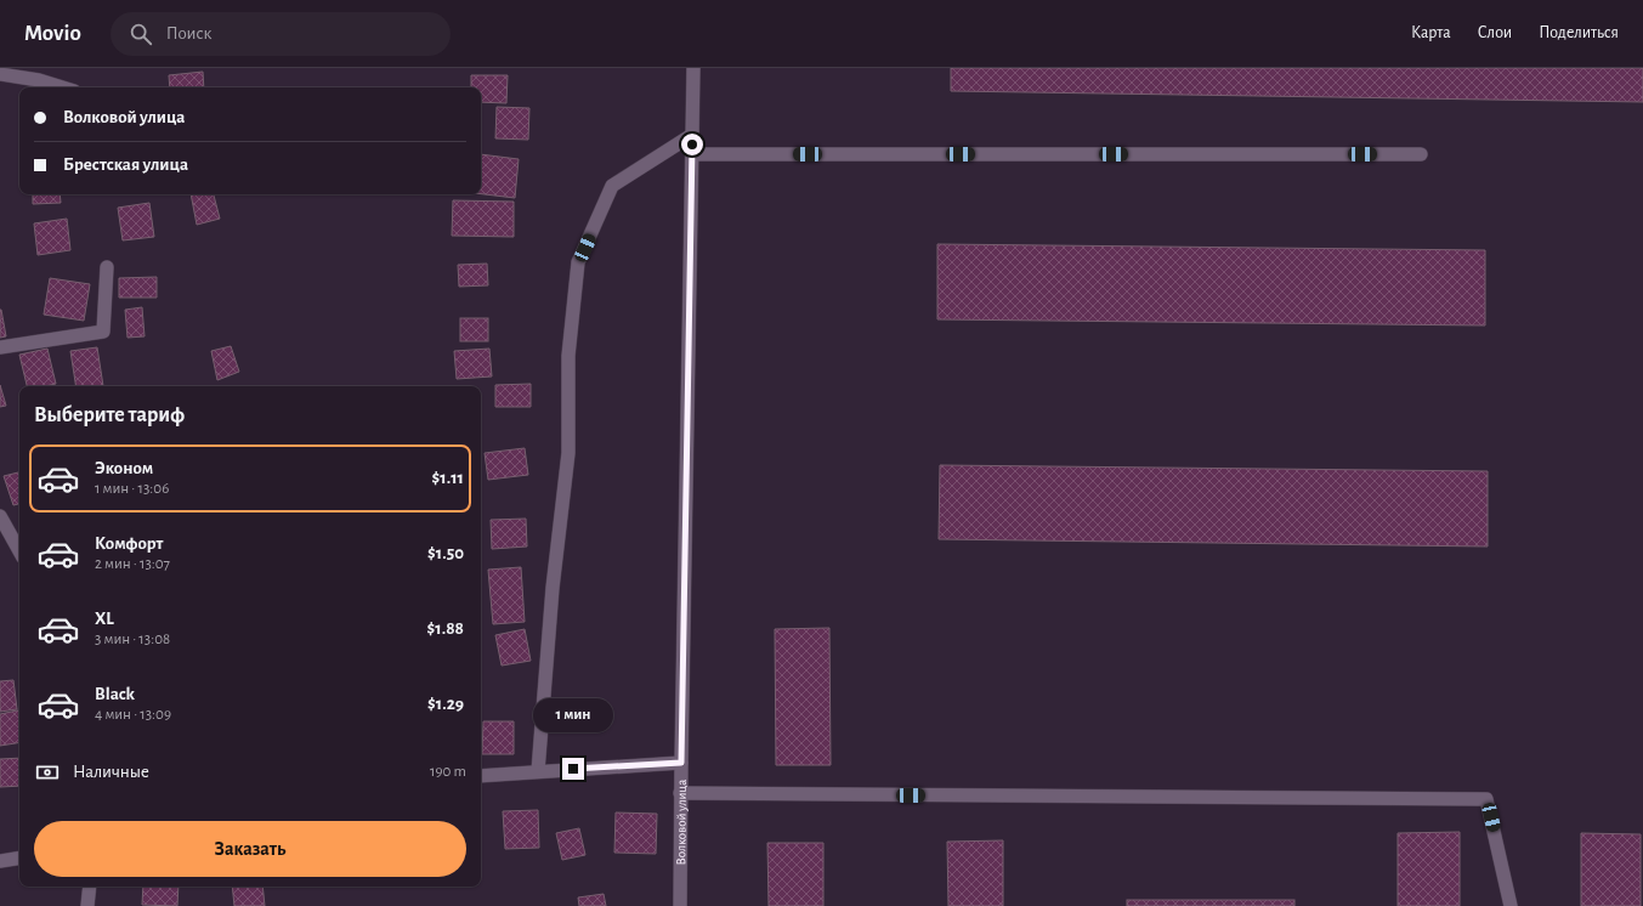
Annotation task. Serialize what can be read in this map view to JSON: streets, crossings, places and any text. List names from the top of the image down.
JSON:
{
  "streets": {
    "street": ["Волковой улица"]
  },
  "page": {
    "header": "Movio",
    "search": "Поиск",
    "nav": ["Карта", "Слои", "Поделиться"],
    "banner": ["Волковой улица", "Брестская улица"],
    "heading": "Выберите тариф",
    "list": [
      {
        "name": "Эконом",
        "note": "1 мин · 13:06",
        "value": "$1.11"
      },
      {
        "name": "Комфорт",
        "note": "2 мин · 13:07",
        "value": "$1.50"
      },
      {
        "name": "XL",
        "note": "3 мин · 13:08",
        "value": "$1.88"
      },
      {
        "name": "Black",
        "note": "4 мин · 13:09",
        "value": "$1.29"
      }
    ],
    "bubble": "1 мин",
    "pay": ["Наличные", "190 m"],
    "buttons": "Заказать"
  }
}
